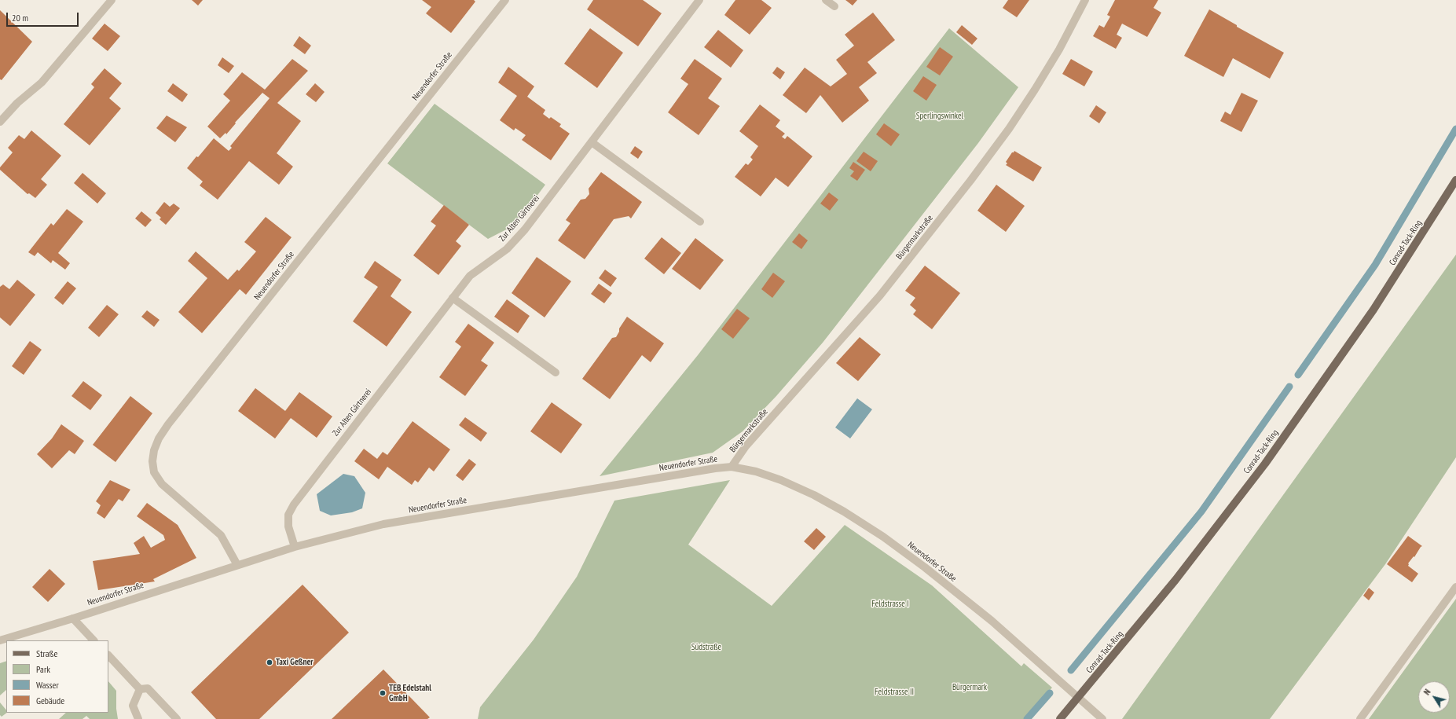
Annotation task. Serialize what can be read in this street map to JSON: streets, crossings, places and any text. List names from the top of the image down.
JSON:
{
  "streets": {
    "main road": ["Conrad-Tack-Ring"],
    "street": ["Neuendorfer Straße", "Zur Alten Gärtnerei", "Bürgermarkstraße"]
  },
  "crossings": [
    ["Neuendorfer Straße", "Zur Alten Gärtnerei"],
    ["Neuendorfer Straße", "Bürgermarkstraße"],
    ["Neuendorfer Straße", "Conrad-Tack-Ring"]
  ],
  "parks": [
    "Sperlingswinkel",
    "Feldstrasse I",
    "Südstraße",
    "Bürgermark",
    "Feldstrasse II"
  ],
  "places": ["Taxi Geßner", "TEB Edelstahl GmbH"],
  "legend": [
    "Straße",
    "Park",
    "Wasser",
    "Gebäude"
  ],
  "scale_bar": "20 m",
  "north": "top left"
}
